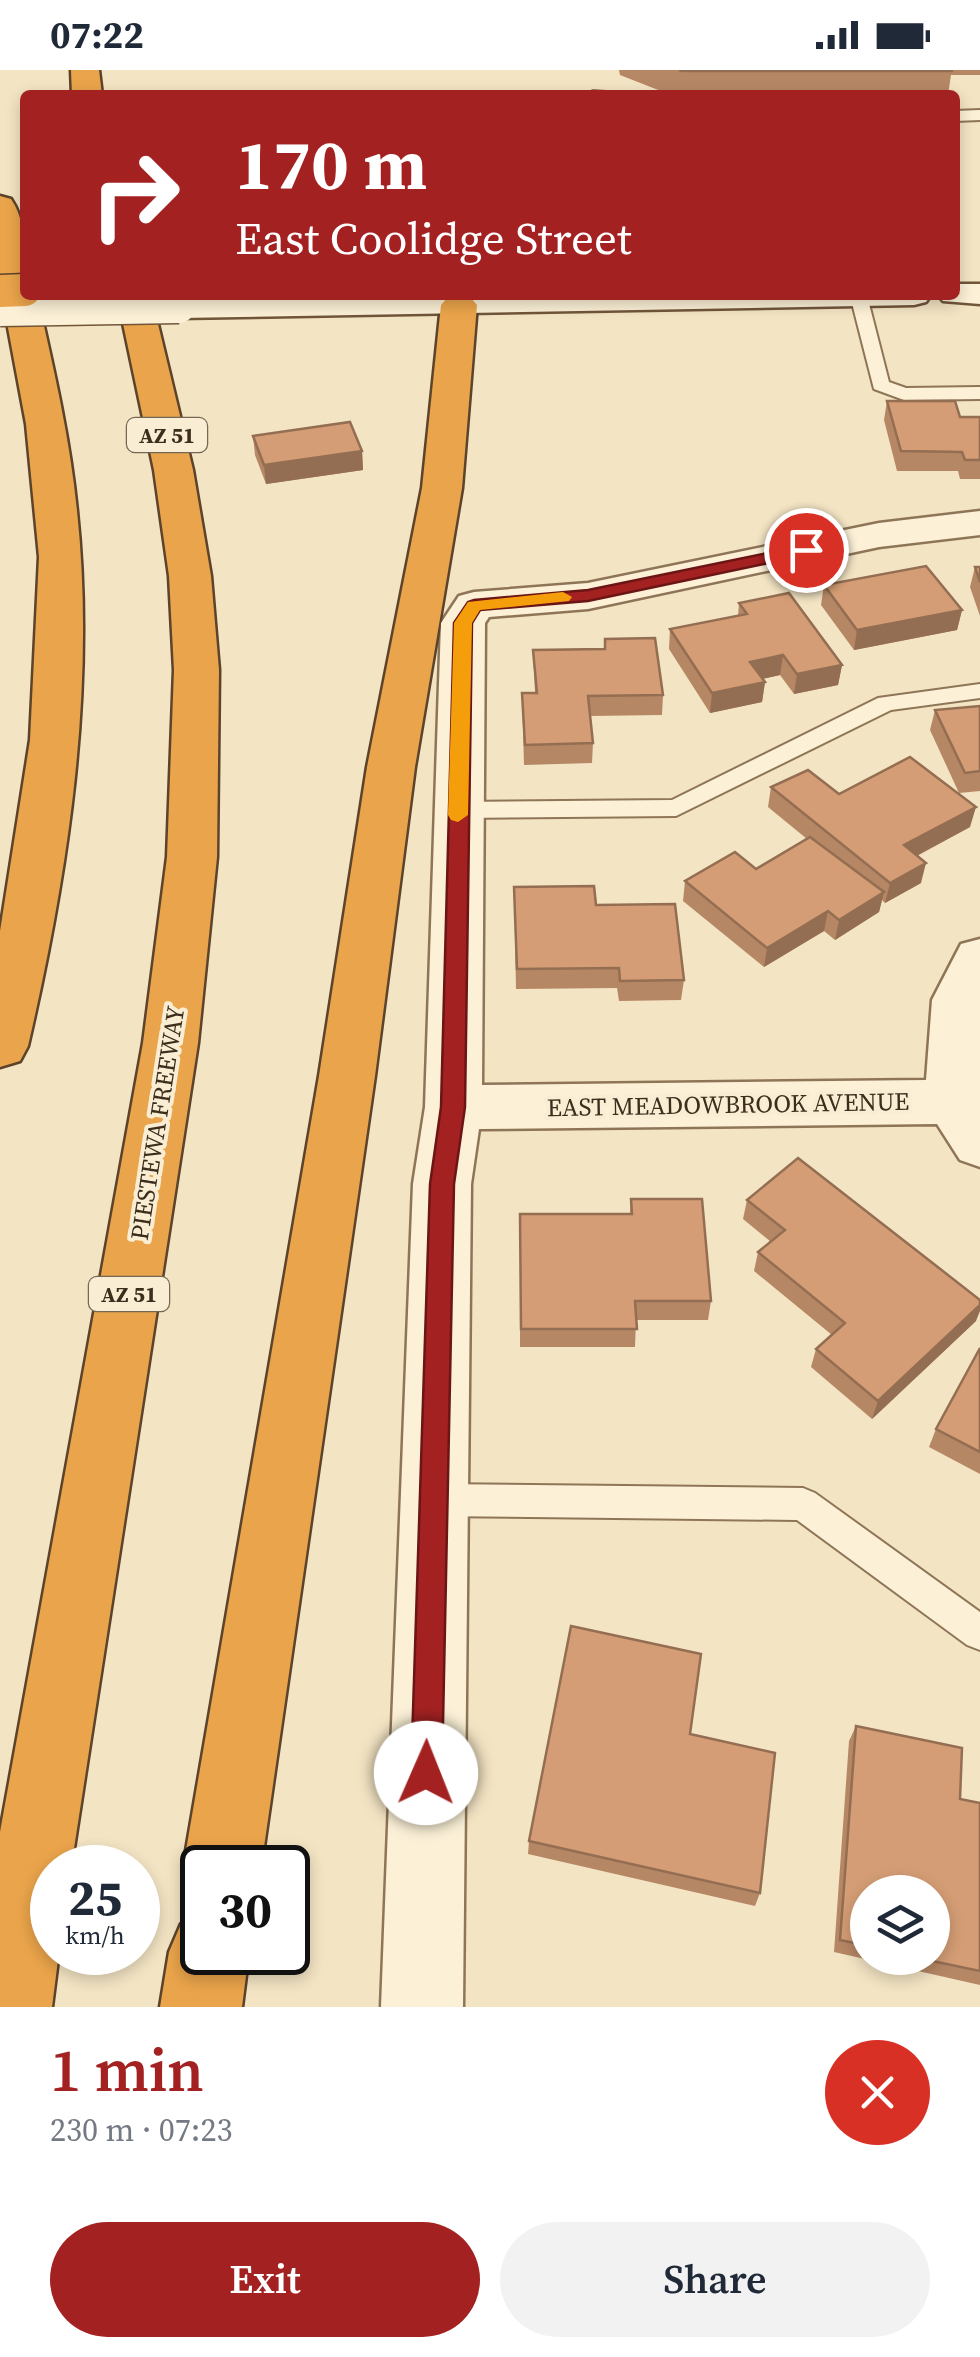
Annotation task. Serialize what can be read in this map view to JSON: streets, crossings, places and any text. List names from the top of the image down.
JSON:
{
  "streets": {
    "highway": ["AZ 51", "PIESTEWA FREEWAY"],
    "street": ["EAST MEADOWBROOK AVENUE"]
  },
  "page": {
    "status": "07:22",
    "turn": ["170 m", "East Coolidge Street"],
    "speed": "25 km/h",
    "limit": "30",
    "heading": ["1 min", "230 m · 07:23"],
    "buttons": ["Exit", "Share"]
  }
}
